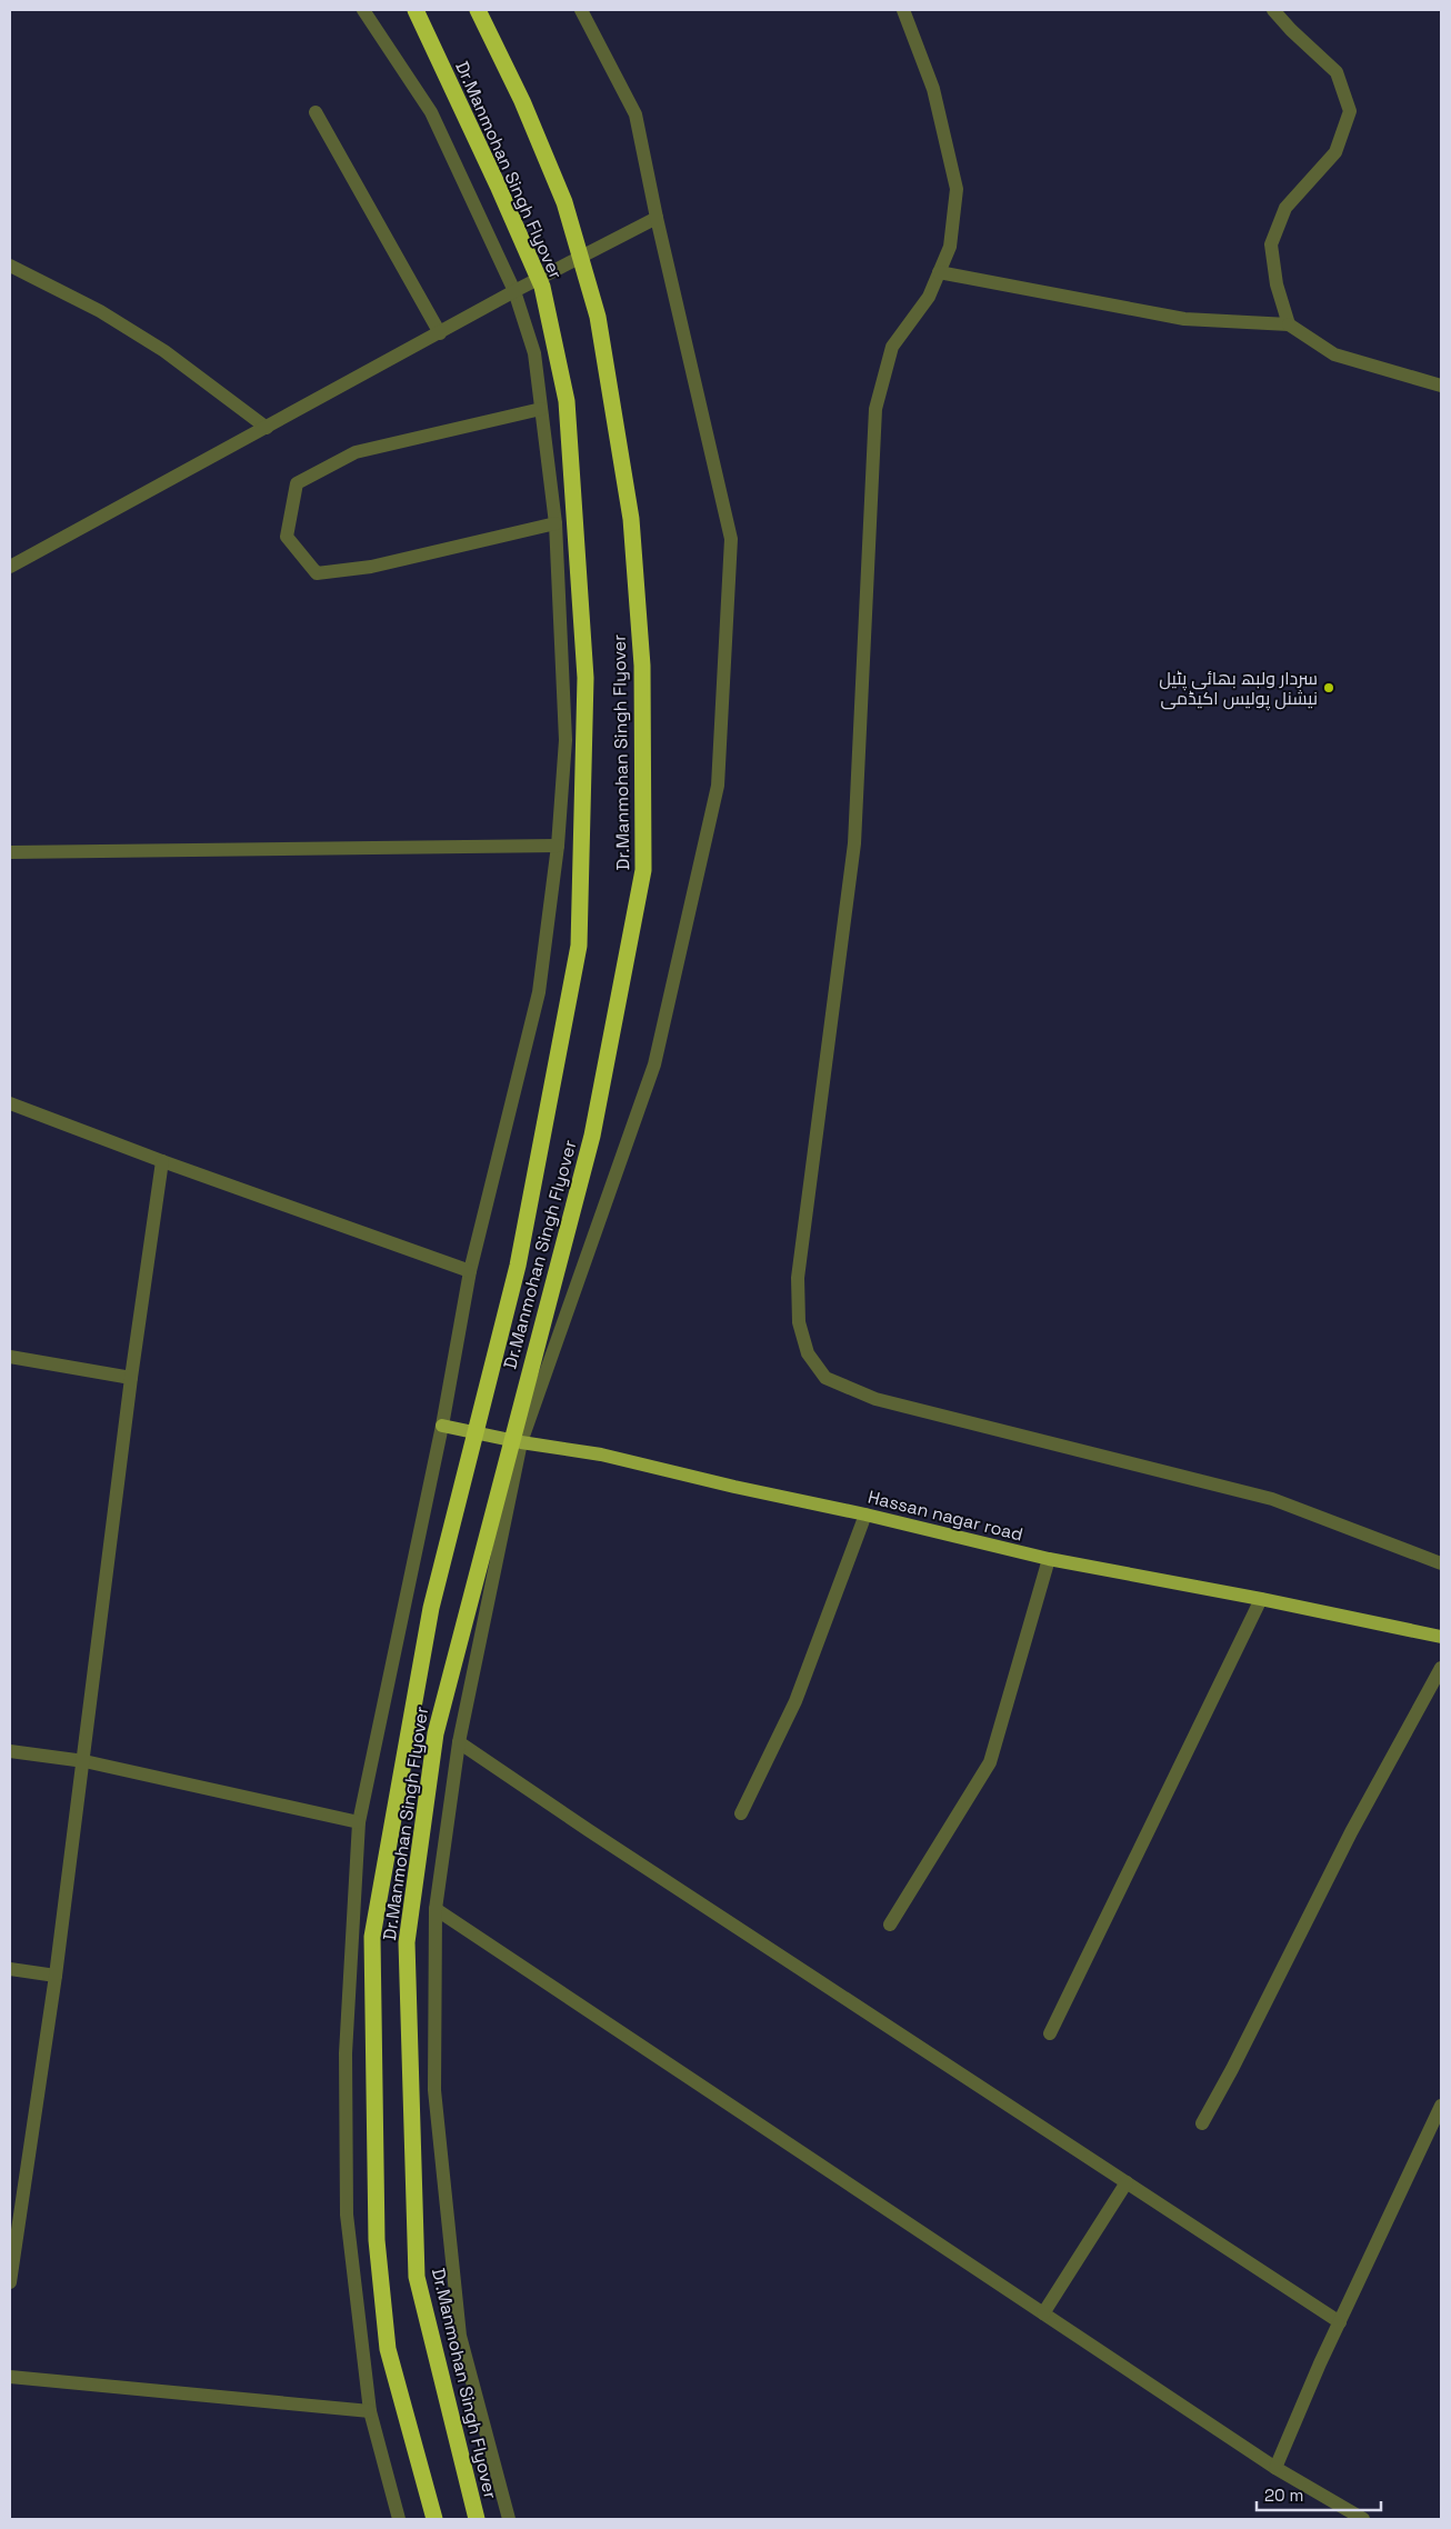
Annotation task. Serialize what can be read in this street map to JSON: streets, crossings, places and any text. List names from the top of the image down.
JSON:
{
  "streets": {
    "highway": ["Dr.Manmohan Singh Flyover"],
    "main road": ["Hassan nagar road"]
  },
  "places": ["سردار ولبھ بھائی پٹیل نیشنل پولیس اکیڈمی"],
  "scale_bar": "20 m"
}
